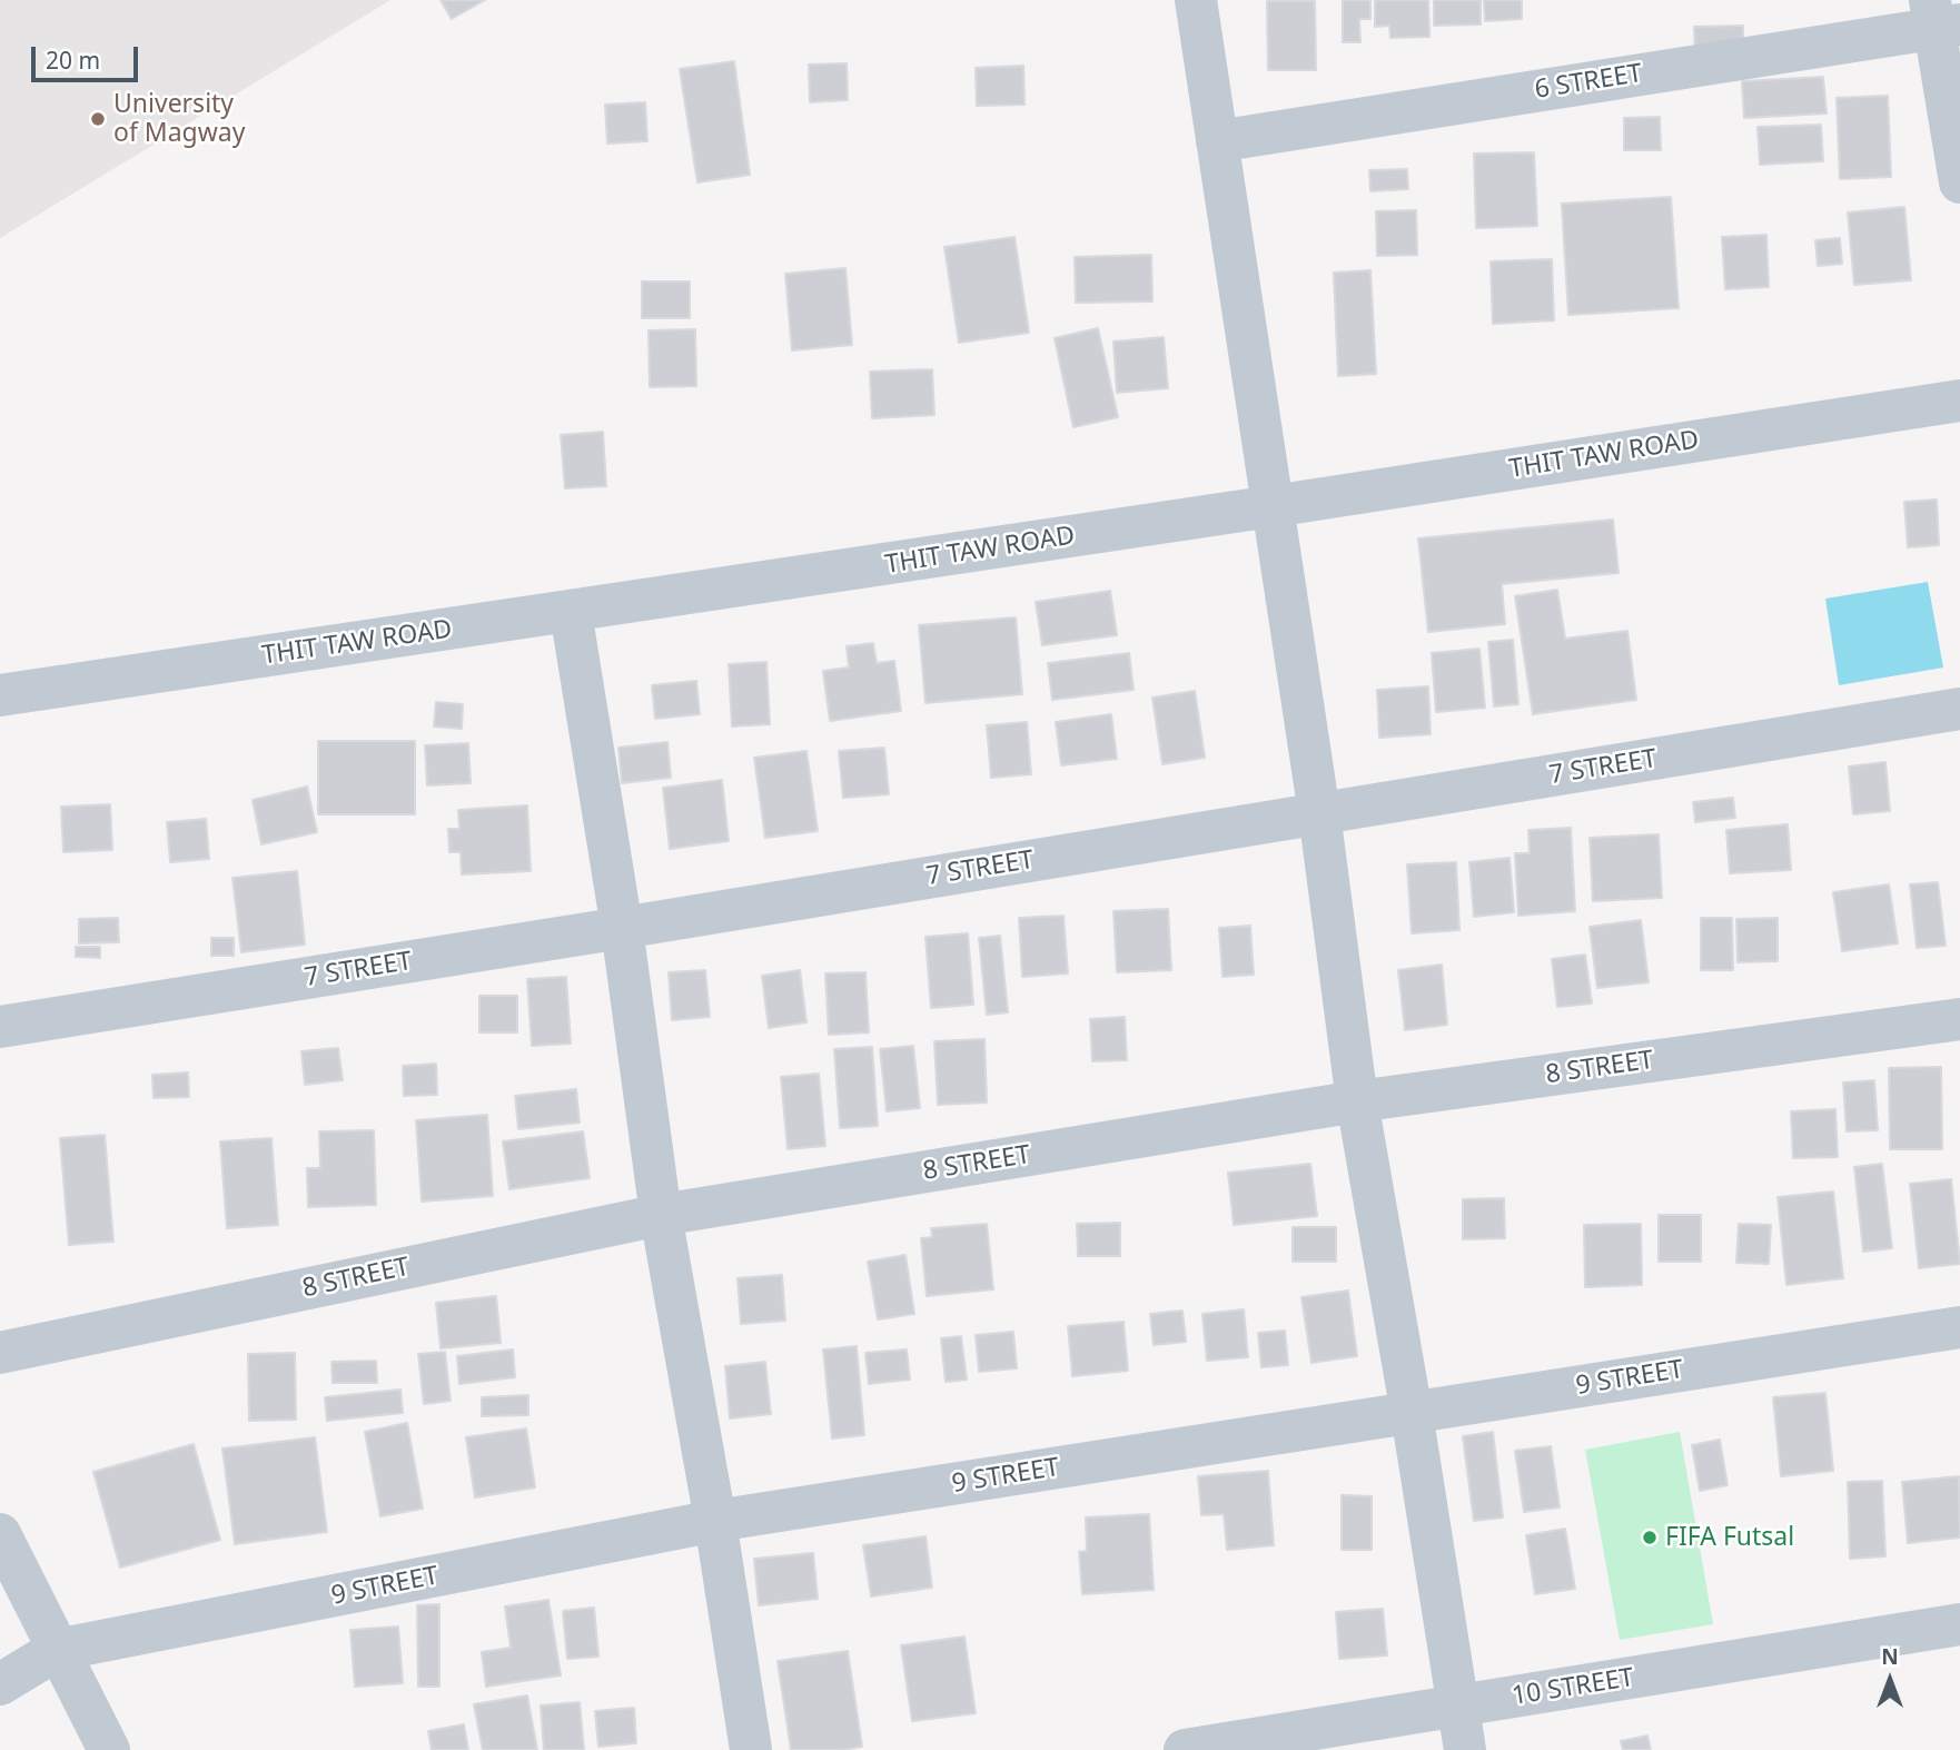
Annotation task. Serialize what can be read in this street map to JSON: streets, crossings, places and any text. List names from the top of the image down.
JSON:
{
  "streets": {
    "street": [
      "6 STREET",
      "THIT TAW ROAD",
      "7 STREET",
      "8 STREET",
      "9 STREET",
      "10 STREET"
    ]
  },
  "places": ["University of Magway", "FIFA Futsal"],
  "scale_bar": "20 m",
  "north": "top"
}
